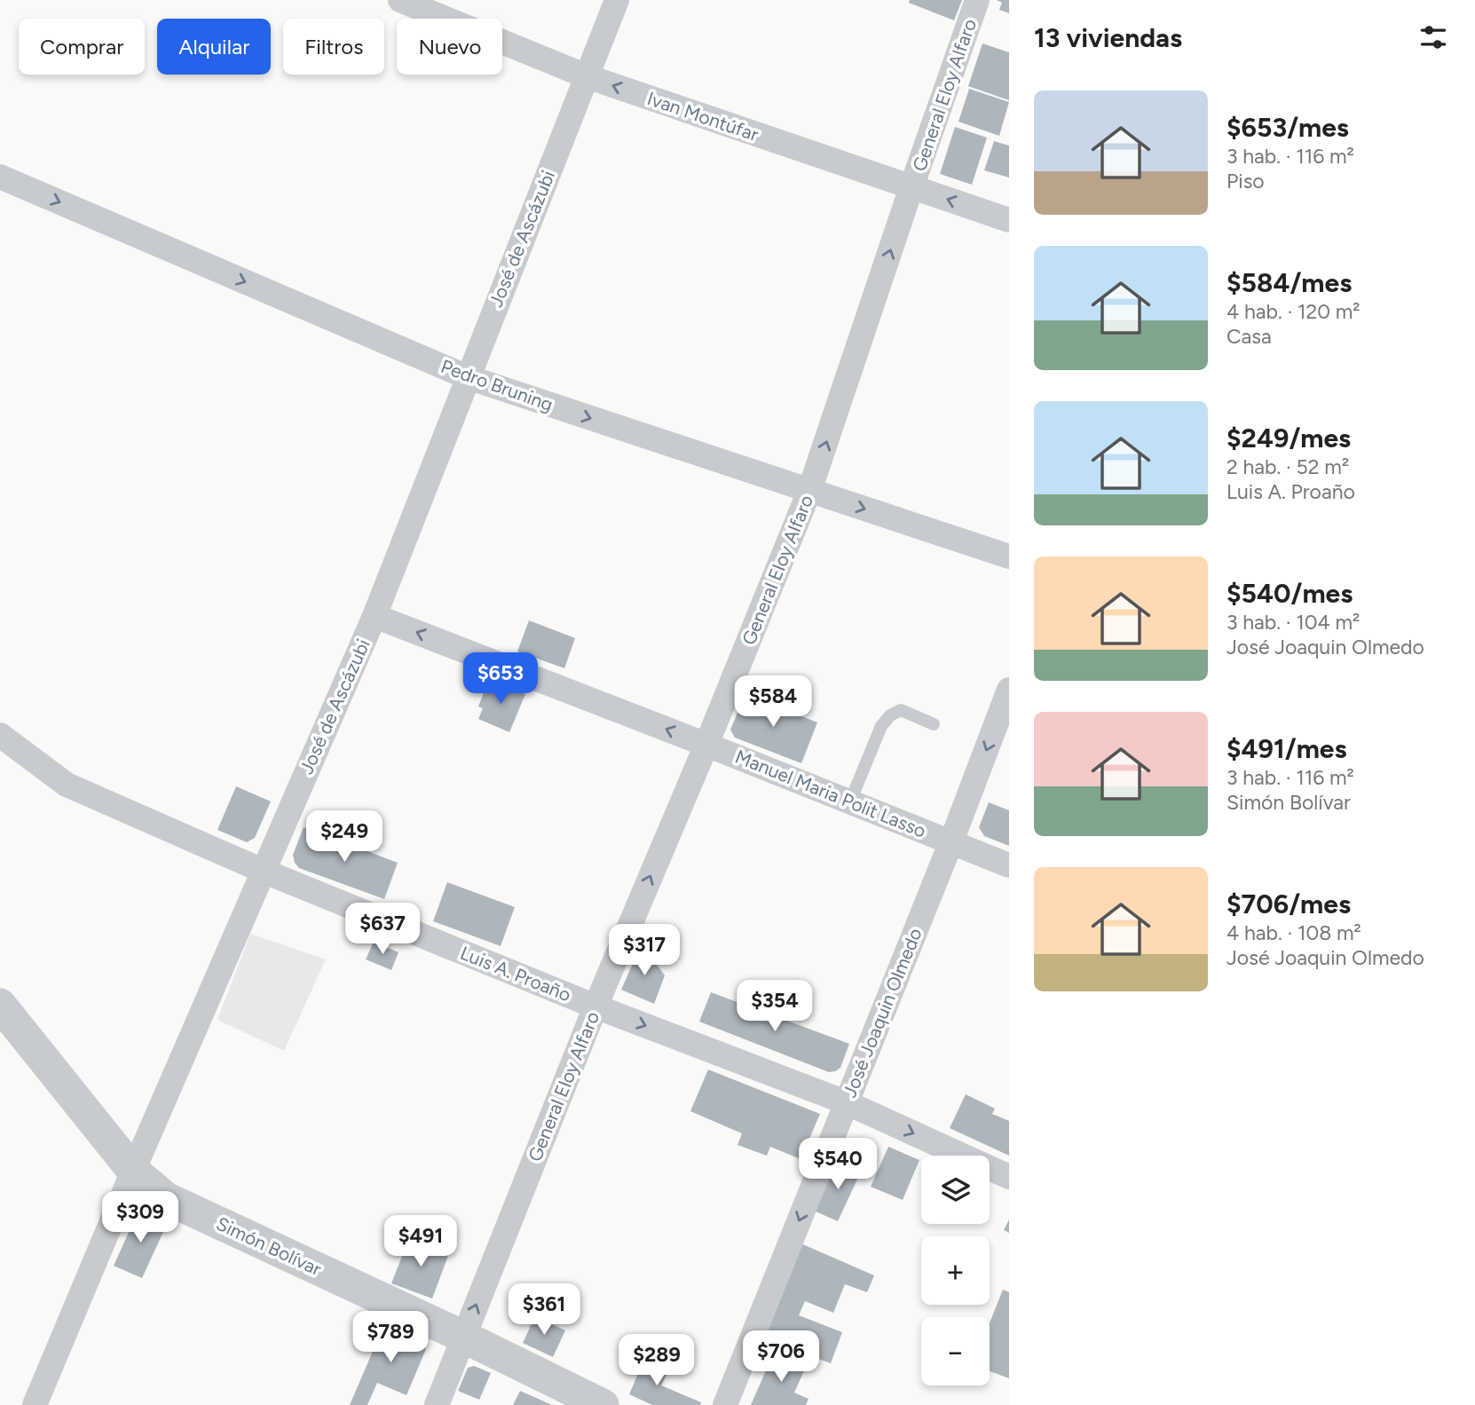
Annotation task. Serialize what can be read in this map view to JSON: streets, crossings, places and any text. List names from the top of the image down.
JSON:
{
  "streets": {
    "street": [
      "General Eloy Alfaro",
      "Ivan Montúfar",
      "José de Ascázubi",
      "Pedro Bruning",
      "Manuel Maria Polit Lasso",
      "Luis A. Proaño",
      "José Joaquin Olmedo",
      "Simón Bolívar"
    ]
  },
  "crossings": [
    ["General Eloy Alfaro", "Ivan Montúfar"],
    ["General Eloy Alfaro", "Pedro Bruning"],
    ["General Eloy Alfaro", "Manuel Maria Polit Lasso"],
    ["General Eloy Alfaro", "Luis A. Proaño"],
    ["General Eloy Alfaro", "Simón Bolívar"],
    ["Ivan Montúfar", "José de Ascázubi"],
    ["José de Ascázubi", "Pedro Bruning"],
    ["José de Ascázubi", "Manuel Maria Polit Lasso"],
    ["José de Ascázubi", "Luis A. Proaño"],
    ["José de Ascázubi", "Simón Bolívar"],
    ["Manuel Maria Polit Lasso", "José Joaquin Olmedo"],
    ["Luis A. Proaño", "José Joaquin Olmedo"]
  ],
  "one_way": [
    "General Eloy Alfaro",
    "Ivan Montúfar",
    "Pedro Bruning",
    "Manuel Maria Polit Lasso",
    "Luis A. Proaño",
    "José Joaquin Olmedo"
  ],
  "page": {
    "heading": "13 viviendas",
    "chip": [
      "Comprar",
      "Alquilar",
      "Filtros",
      "Nuevo"
    ],
    "list": [
      {
        "name": "$653/mes",
        "note": "3 hab. · 116 m² · Piso"
      },
      {
        "name": "$584/mes",
        "note": "4 hab. · 120 m² · Casa"
      },
      {
        "name": "$249/mes",
        "note": "2 hab. · 52 m² · Luis A. Proaño"
      },
      {
        "name": "$540/mes",
        "note": "3 hab. · 104 m² · José Joaquin Olmedo"
      },
      {
        "name": "$491/mes",
        "note": "3 hab. · 116 m² · Simón Bolívar"
      },
      {
        "name": "$706/mes",
        "note": "4 hab. · 108 m² · José Joaquin Olmedo"
      }
    ],
    "price": [
      "$653",
      "$584",
      "$249",
      "$637",
      "$317",
      "$354",
      "$540",
      "$309",
      "$491",
      "$361",
      "$789",
      "$706",
      "$289"
    ],
    "map_buttons": ["+", "−"]
  }
}
